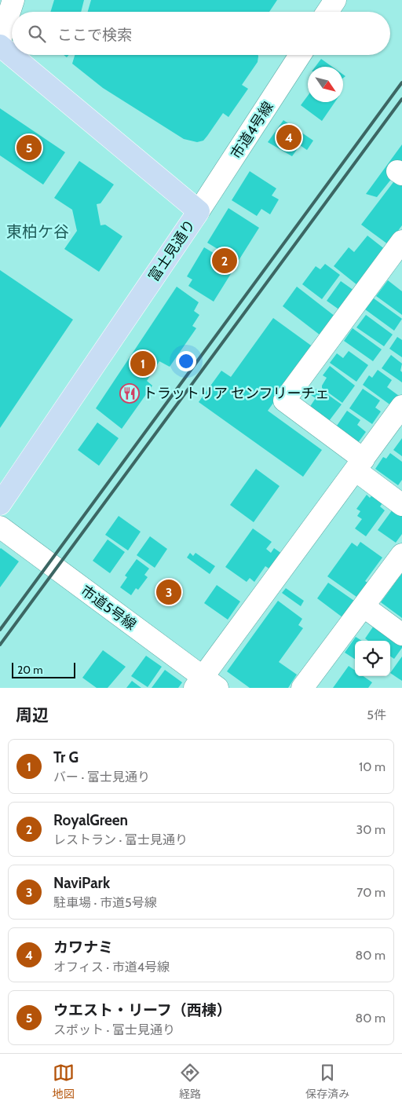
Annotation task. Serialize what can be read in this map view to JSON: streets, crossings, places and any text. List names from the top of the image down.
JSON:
{
  "streets": {
    "main road": ["富士見通り"],
    "street": ["市道4号線", "市道5号線"]
  },
  "crossings": [
    ["市道4号線", "富士見通り"]
  ],
  "districts": ["東柏ケ谷"],
  "places": {
    "restaurant": ["トラットリア センフリーチェ"]
  },
  "scale_bar": "20 m",
  "north": "bottom right",
  "page": {
    "search": "ここで検索",
    "pins": [
      "4",
      "5",
      "2",
      "1",
      "3"
    ],
    "scale": "20 m",
    "heading": ["周辺", "5件"],
    "list": [
      {
        "mark": "1",
        "name": "Tr G",
        "note": "バー · 富士見通り",
        "value": "10 m"
      },
      {
        "mark": "2",
        "name": "RoyalGreen",
        "note": "レストラン · 富士見通り",
        "value": "30 m"
      },
      {
        "mark": "3",
        "name": "NaviPark",
        "note": "駐車場 · 市道5号線",
        "value": "70 m"
      },
      {
        "mark": "4",
        "name": "カワナミ",
        "note": "オフィス · 市道4号線",
        "value": "80 m"
      },
      {
        "mark": "5",
        "name": "ウエスト・リーフ（西棟）",
        "note": "スポット · 富士見通り",
        "value": "80 m"
      }
    ],
    "nav": ["地図", "経路", "保存済み"]
  }
}
